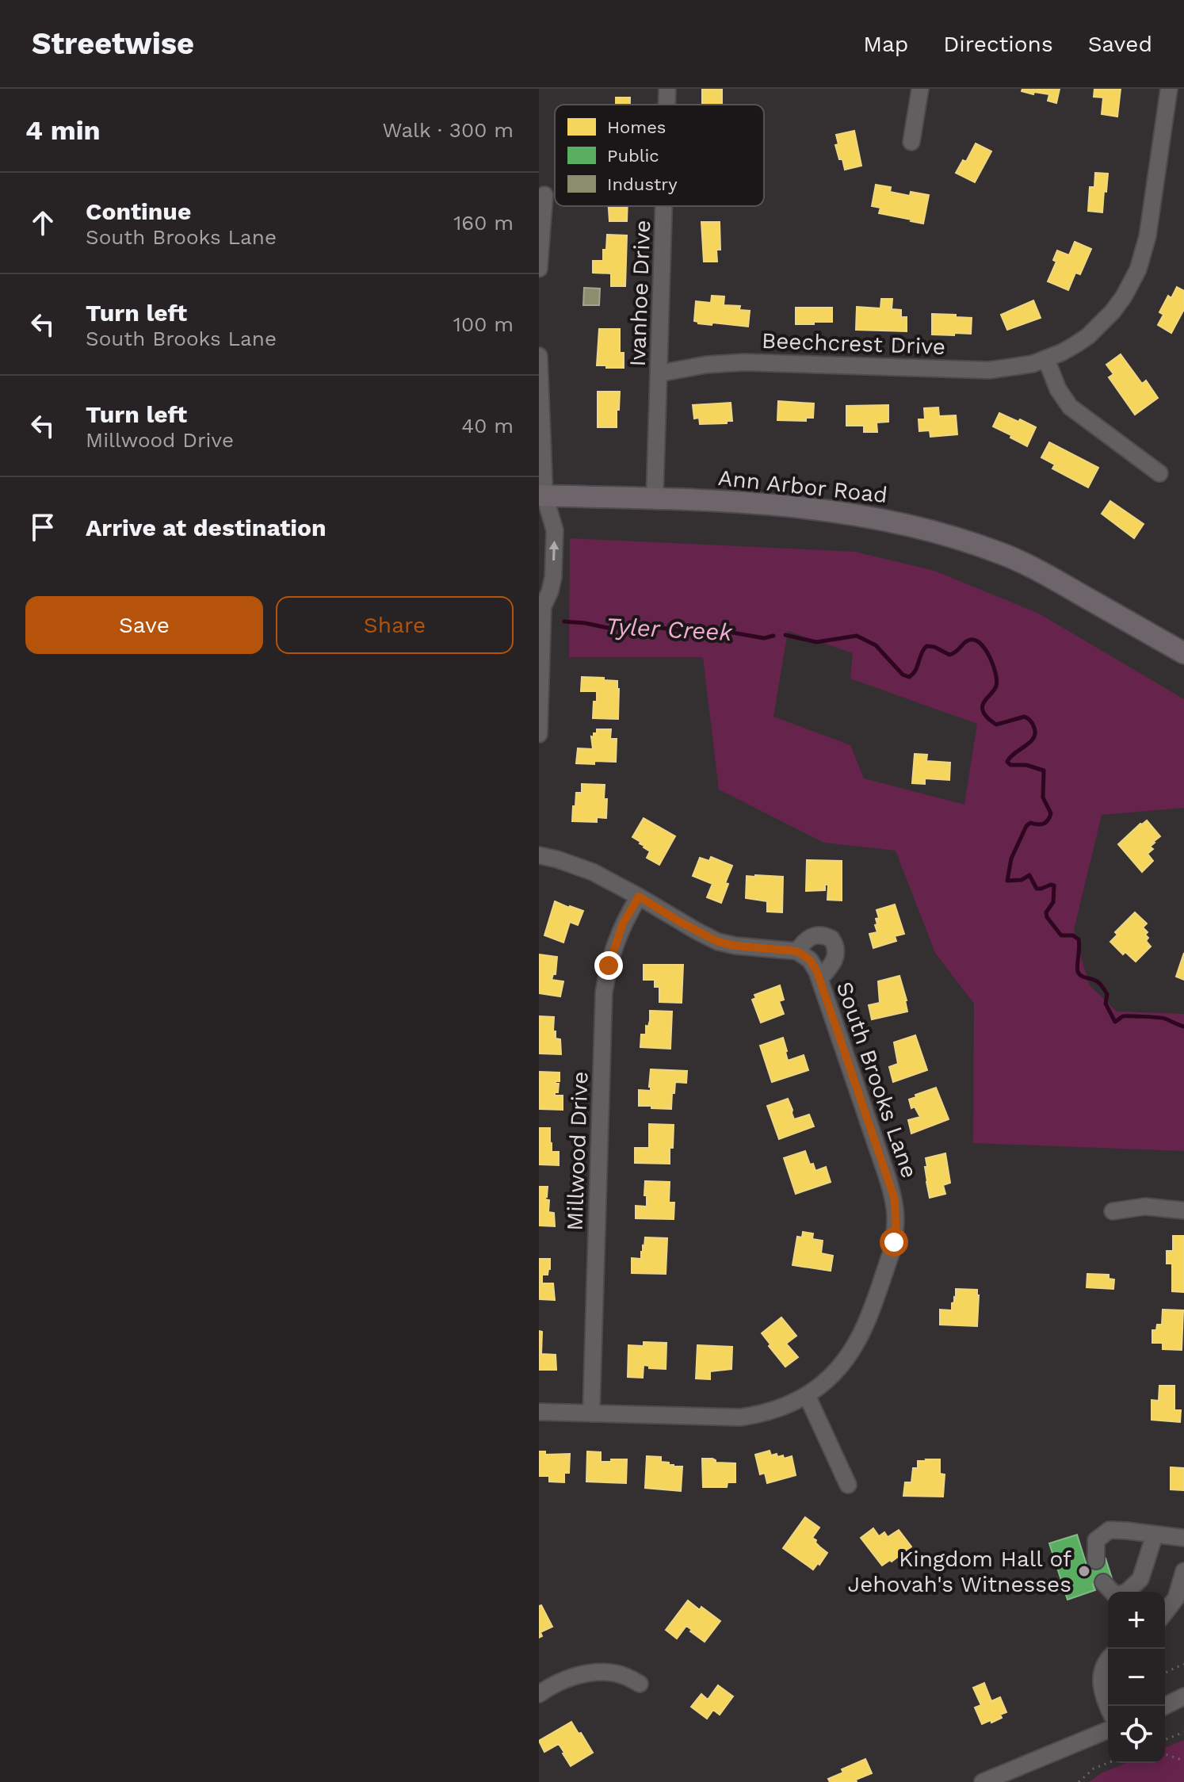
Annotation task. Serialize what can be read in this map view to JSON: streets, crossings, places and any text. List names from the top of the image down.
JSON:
{
  "streets": {
    "main road": ["Ann Arbor Road"],
    "street": [
      "Ivanhoe Drive",
      "Beechcrest Drive",
      "South Brooks Lane",
      "Millwood Drive"
    ]
  },
  "crossings": [
    ["Ivanhoe Drive", "Beechcrest Drive"],
    ["Ivanhoe Drive", "Ann Arbor Road"],
    ["South Brooks Lane", "Millwood Drive"]
  ],
  "water": ["Tyler Creek"],
  "places": ["Kingdom Hall of Jehovah's Witnesses"],
  "legend": ["Homes", "Public", "Industry"],
  "page": {
    "header": "Streetwise",
    "nav": ["Map", "Directions", "Saved"],
    "heading": ["4 min", "Walk · 300 m"],
    "list": [
      ["Continue", "South Brooks Lane", "160 m"],
      ["Turn left", "South Brooks Lane", "100 m"],
      ["Turn left", "Millwood Drive", "40 m"],
      "Arrive at destination"
    ],
    "buttons": ["Save", "Share"],
    "map_buttons": ["+", "−"]
  }
}
